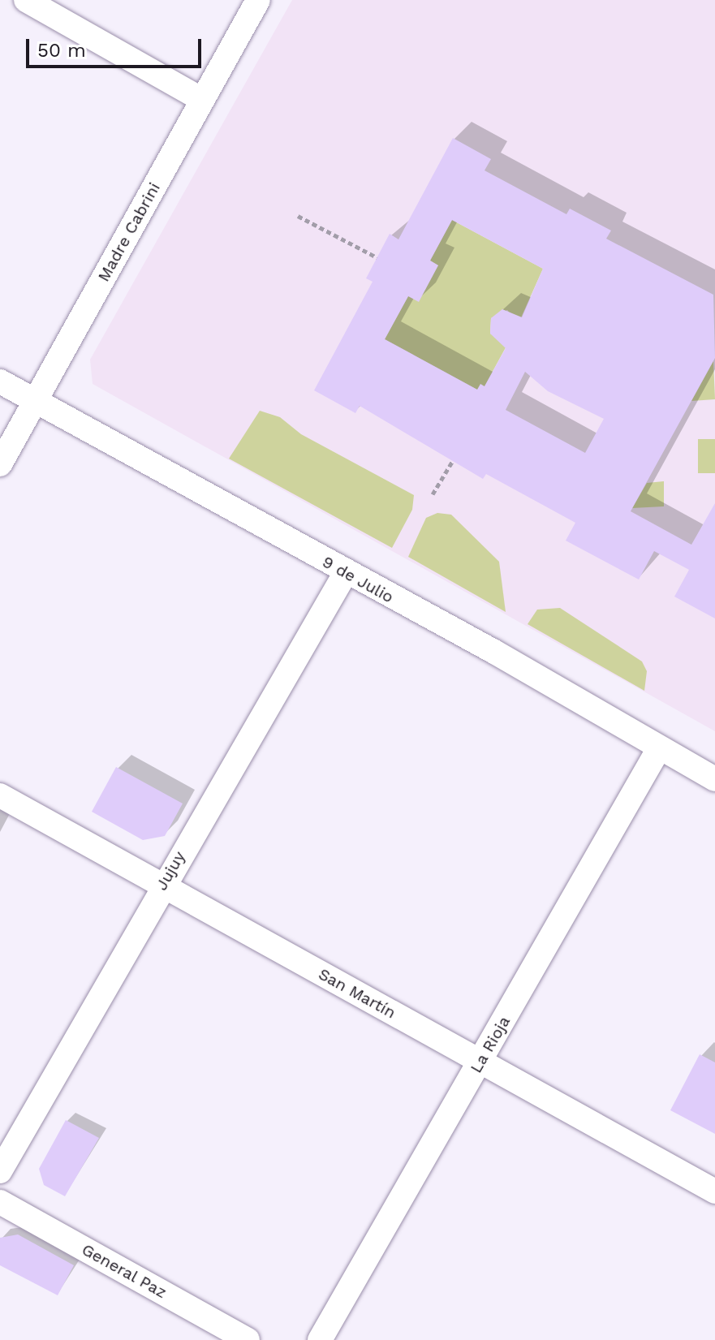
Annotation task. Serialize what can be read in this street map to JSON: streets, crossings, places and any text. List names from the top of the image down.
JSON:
{
  "streets": {
    "street": [
      "Madre Cabrini",
      "9 de Julio",
      "Jujuy",
      "San Martín",
      "La Rioja",
      "General Paz"
    ]
  },
  "crossings": [
    ["Madre Cabrini", "9 de Julio"],
    ["9 de Julio", "Jujuy"],
    ["9 de Julio", "La Rioja"],
    ["Jujuy", "San Martín"],
    ["San Martín", "La Rioja"]
  ],
  "scale_bar": "50 m"
}
